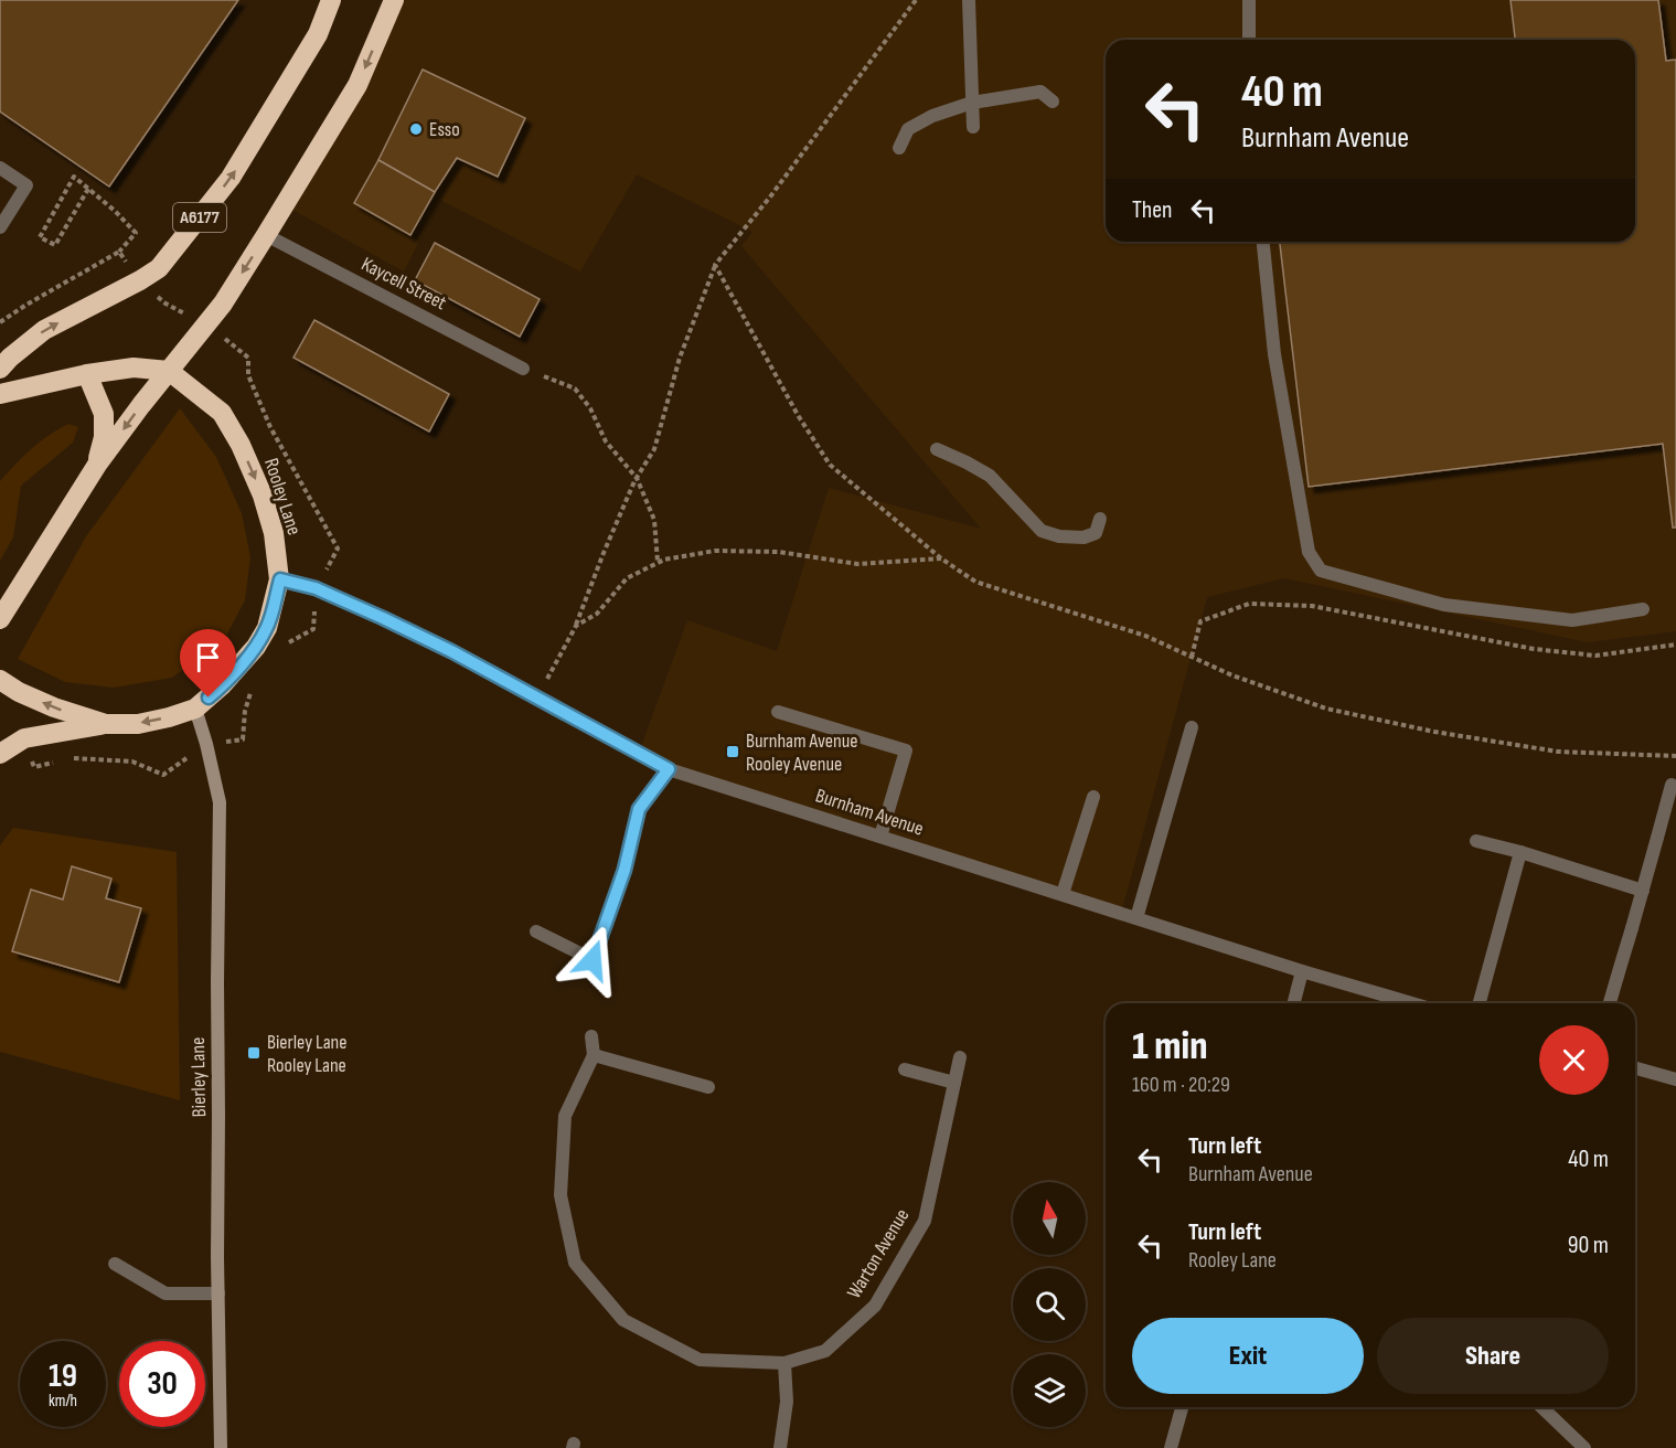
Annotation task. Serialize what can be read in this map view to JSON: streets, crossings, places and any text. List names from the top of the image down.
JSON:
{
  "streets": {
    "highway": ["A6177", "Rooley Lane"],
    "street": [
      "Kaycell Street",
      "Burnham Avenue",
      "Bierley Lane",
      "Warton Avenue"
    ]
  },
  "crossings": [
    ["Rooley Lane", "Burnham Avenue"],
    ["Rooley Lane", "Bierley Lane"]
  ],
  "places": {
    "other": ["Esso"],
    "transit": ["Burnham Avenue Rooley Avenue", "Bierley Lane Rooley Lane"]
  },
  "north": "top",
  "page": {
    "turn": ["40 m", "Burnham Avenue"],
    "then": "Then",
    "heading": ["1 min", "160 m · 20:29"],
    "list": [
      {
        "name": "Turn left",
        "note": "Burnham Avenue",
        "value": "40 m"
      },
      {
        "name": "Turn left",
        "note": "Rooley Lane",
        "value": "90 m"
      }
    ],
    "buttons": ["Exit", "Share"],
    "speed": "19 km/h",
    "limit": "30"
  }
}
